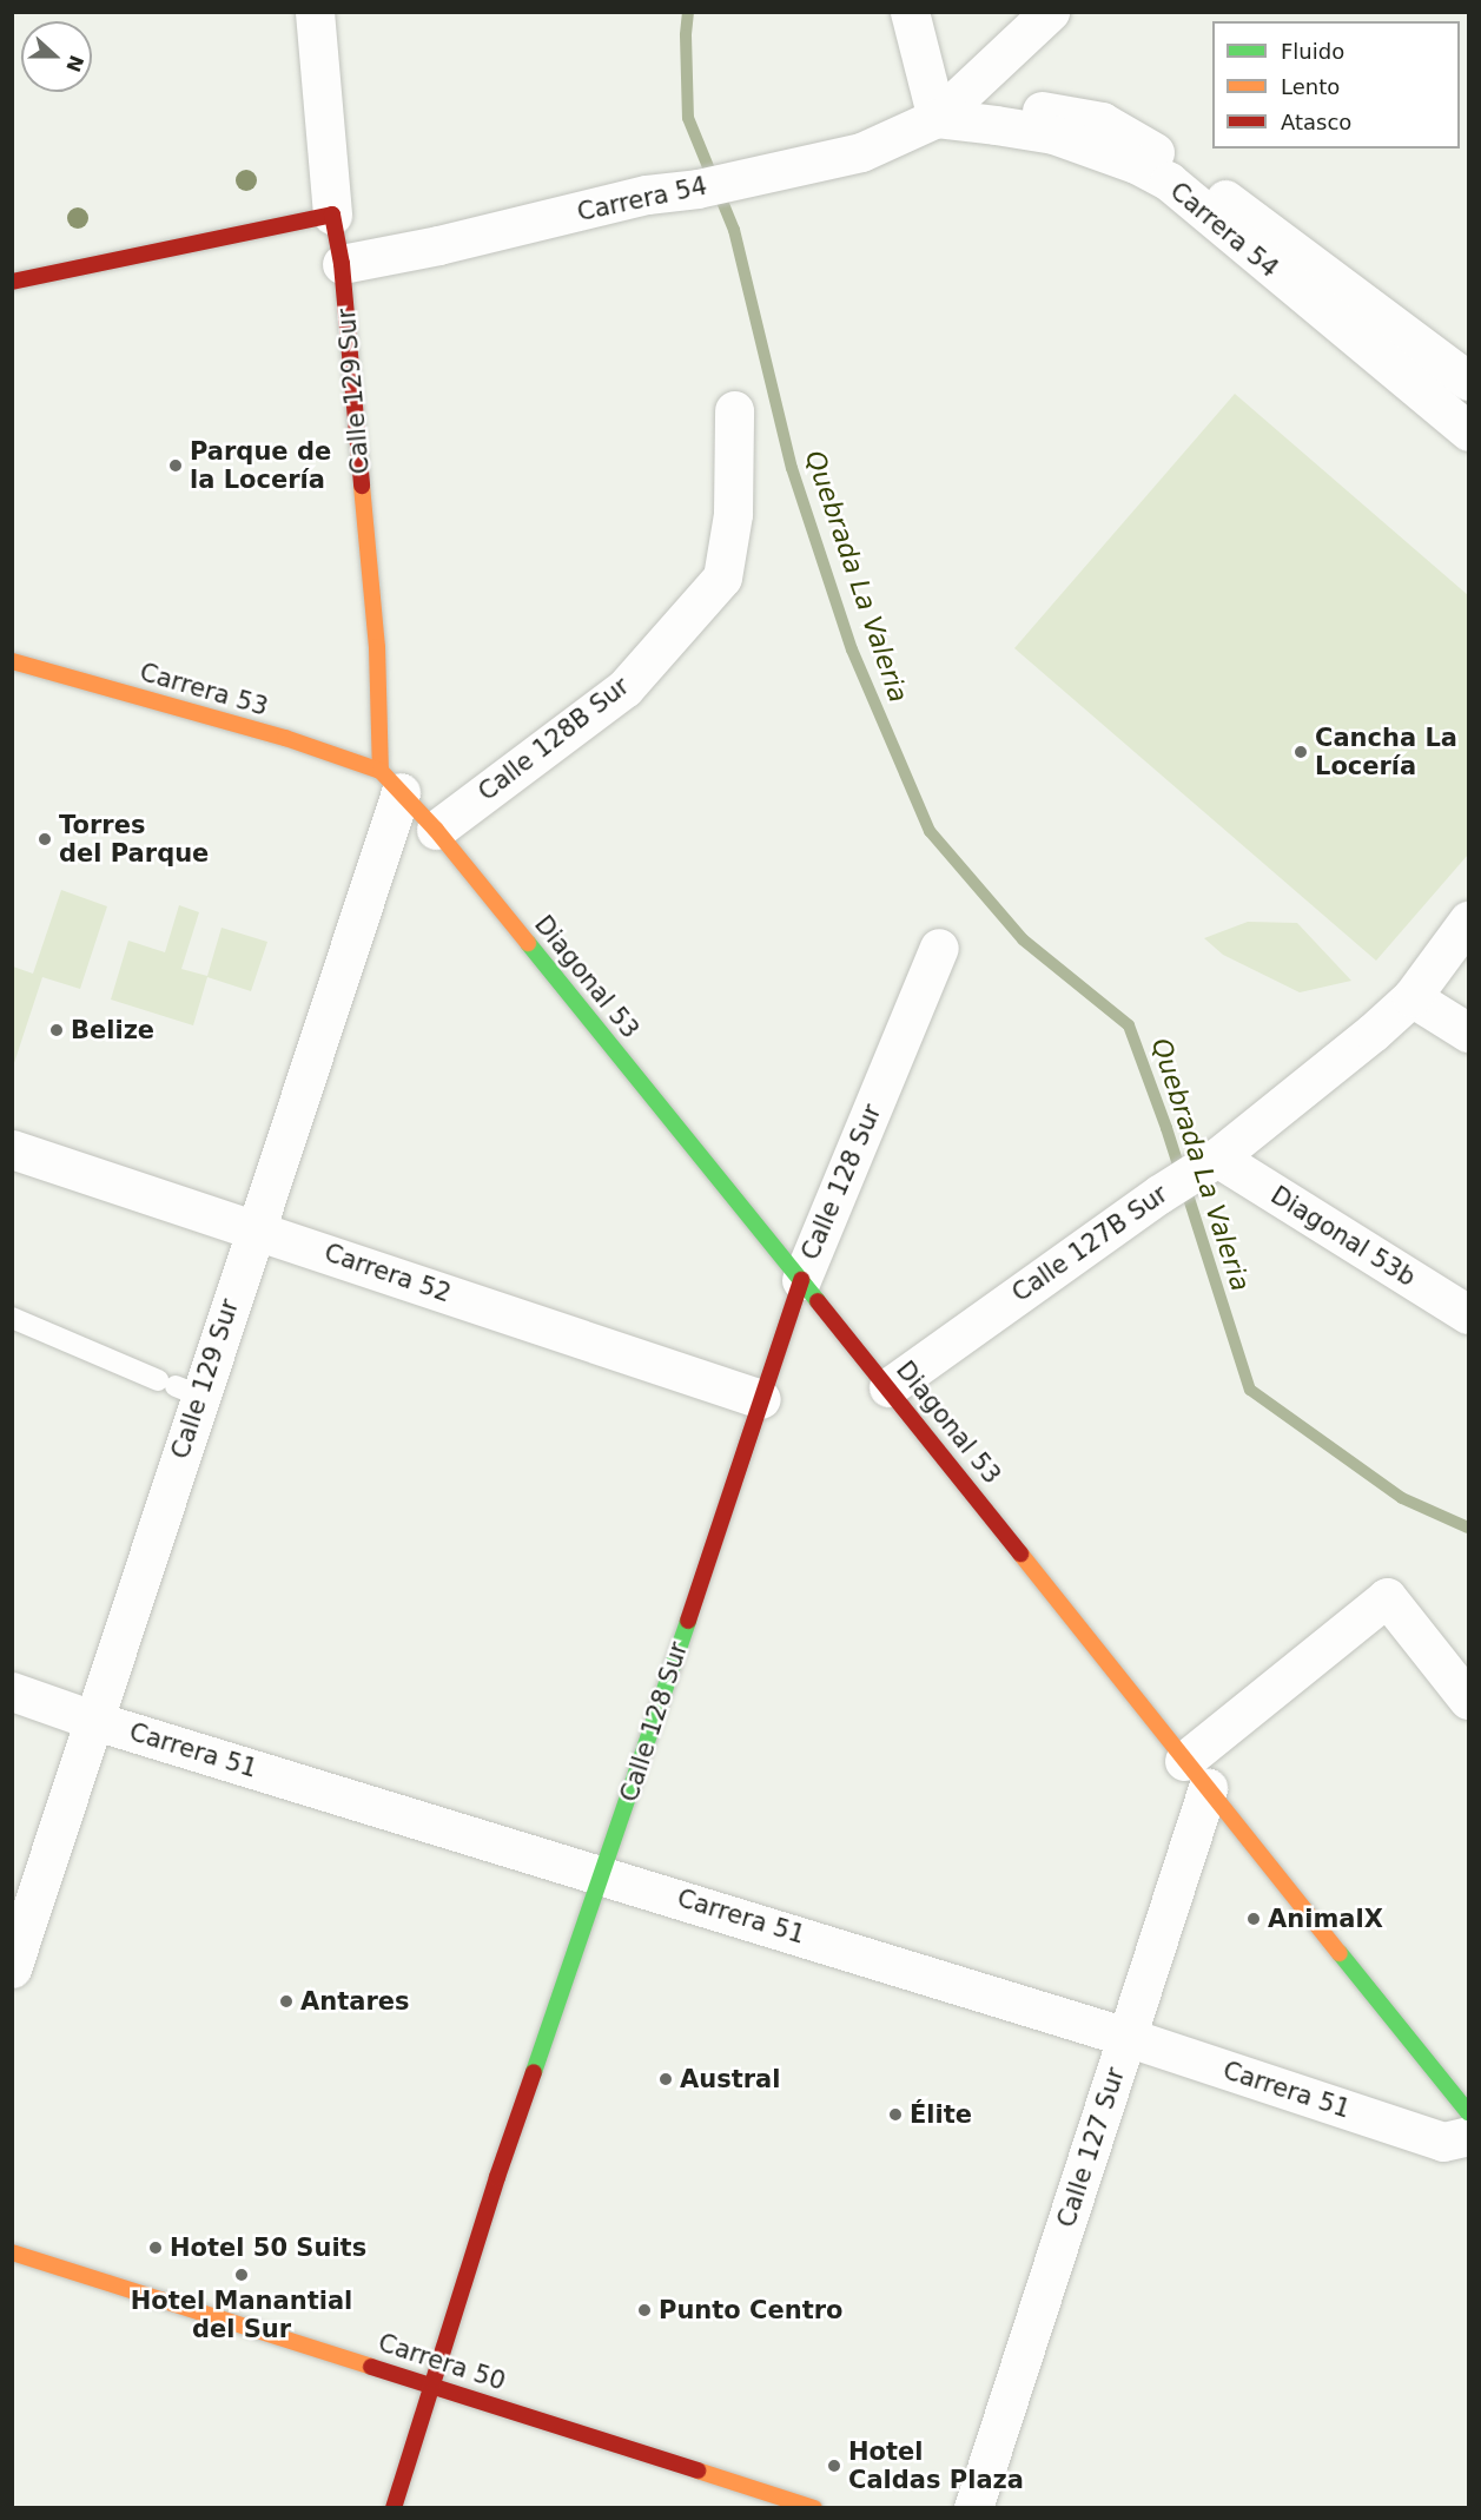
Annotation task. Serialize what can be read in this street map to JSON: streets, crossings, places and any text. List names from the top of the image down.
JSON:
{
  "streets": {
    "street": [
      "Carrera 54",
      "Calle 129 Sur",
      "Carrera 53",
      "Calle 128B Sur",
      "Diagonal 53",
      "Calle 128 Sur",
      "Diagonal 53b",
      "Calle 127B Sur",
      "Carrera 52",
      "Carrera 51",
      "Calle 127 Sur",
      "Carrera 50"
    ]
  },
  "crossings": [
    ["Carrera 54", "Calle 129 Sur"],
    ["Calle 129 Sur", "Carrera 53"],
    ["Calle 129 Sur", "Diagonal 53"],
    ["Calle 129 Sur", "Carrera 52"],
    ["Calle 129 Sur", "Carrera 51"],
    ["Carrera 53", "Diagonal 53"],
    ["Calle 128B Sur", "Diagonal 53"],
    ["Diagonal 53", "Calle 128 Sur"],
    ["Diagonal 53", "Calle 127B Sur"],
    ["Diagonal 53", "Calle 127 Sur"],
    ["Calle 128 Sur", "Carrera 52"],
    ["Calle 128 Sur", "Carrera 51"],
    ["Calle 128 Sur", "Carrera 50"],
    ["Diagonal 53b", "Calle 127B Sur"],
    ["Carrera 51", "Calle 127 Sur"]
  ],
  "water": ["Quebrada La Valeria"],
  "places": [
    "Parque de la Locería",
    "Cancha La Locería",
    "Torres del Parque",
    "Belize",
    "AnimalX",
    "Antares",
    "Austral",
    "Élite",
    "Hotel 50 Suits",
    "Hotel Manantial del Sur",
    "Punto Centro",
    "Hotel Caldas Plaza"
  ],
  "legend": ["Fluido", "Lento", "Atasco"],
  "north": "right"
}
